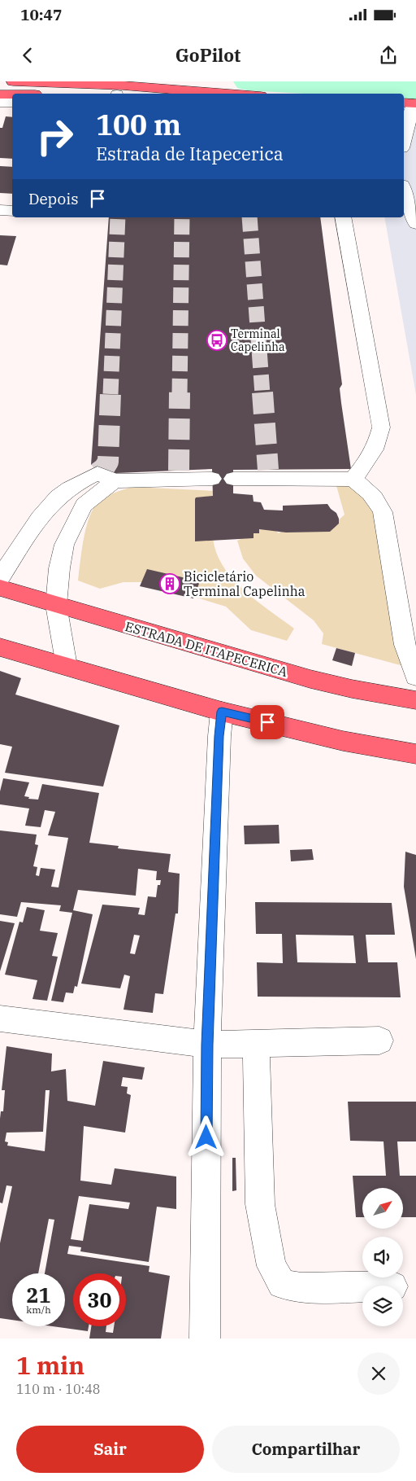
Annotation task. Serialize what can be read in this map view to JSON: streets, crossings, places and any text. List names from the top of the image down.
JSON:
{
  "streets": {
    "main road": ["ESTRADA DE ITAPECERICA"]
  },
  "places": {
    "bus stop": ["Terminal Capelinha"],
    "building": ["Bicicletário Terminal Capelinha"]
  },
  "north": "top right",
  "page": {
    "status": "10:47",
    "header": "GoPilot",
    "turn": ["100 m", "Estrada de Itapecerica"],
    "then": "Depois",
    "speed": "21 km/h",
    "limit": "30",
    "heading": ["1 min", "110 m · 10:48"],
    "buttons": ["Sair", "Compartilhar"]
  }
}
